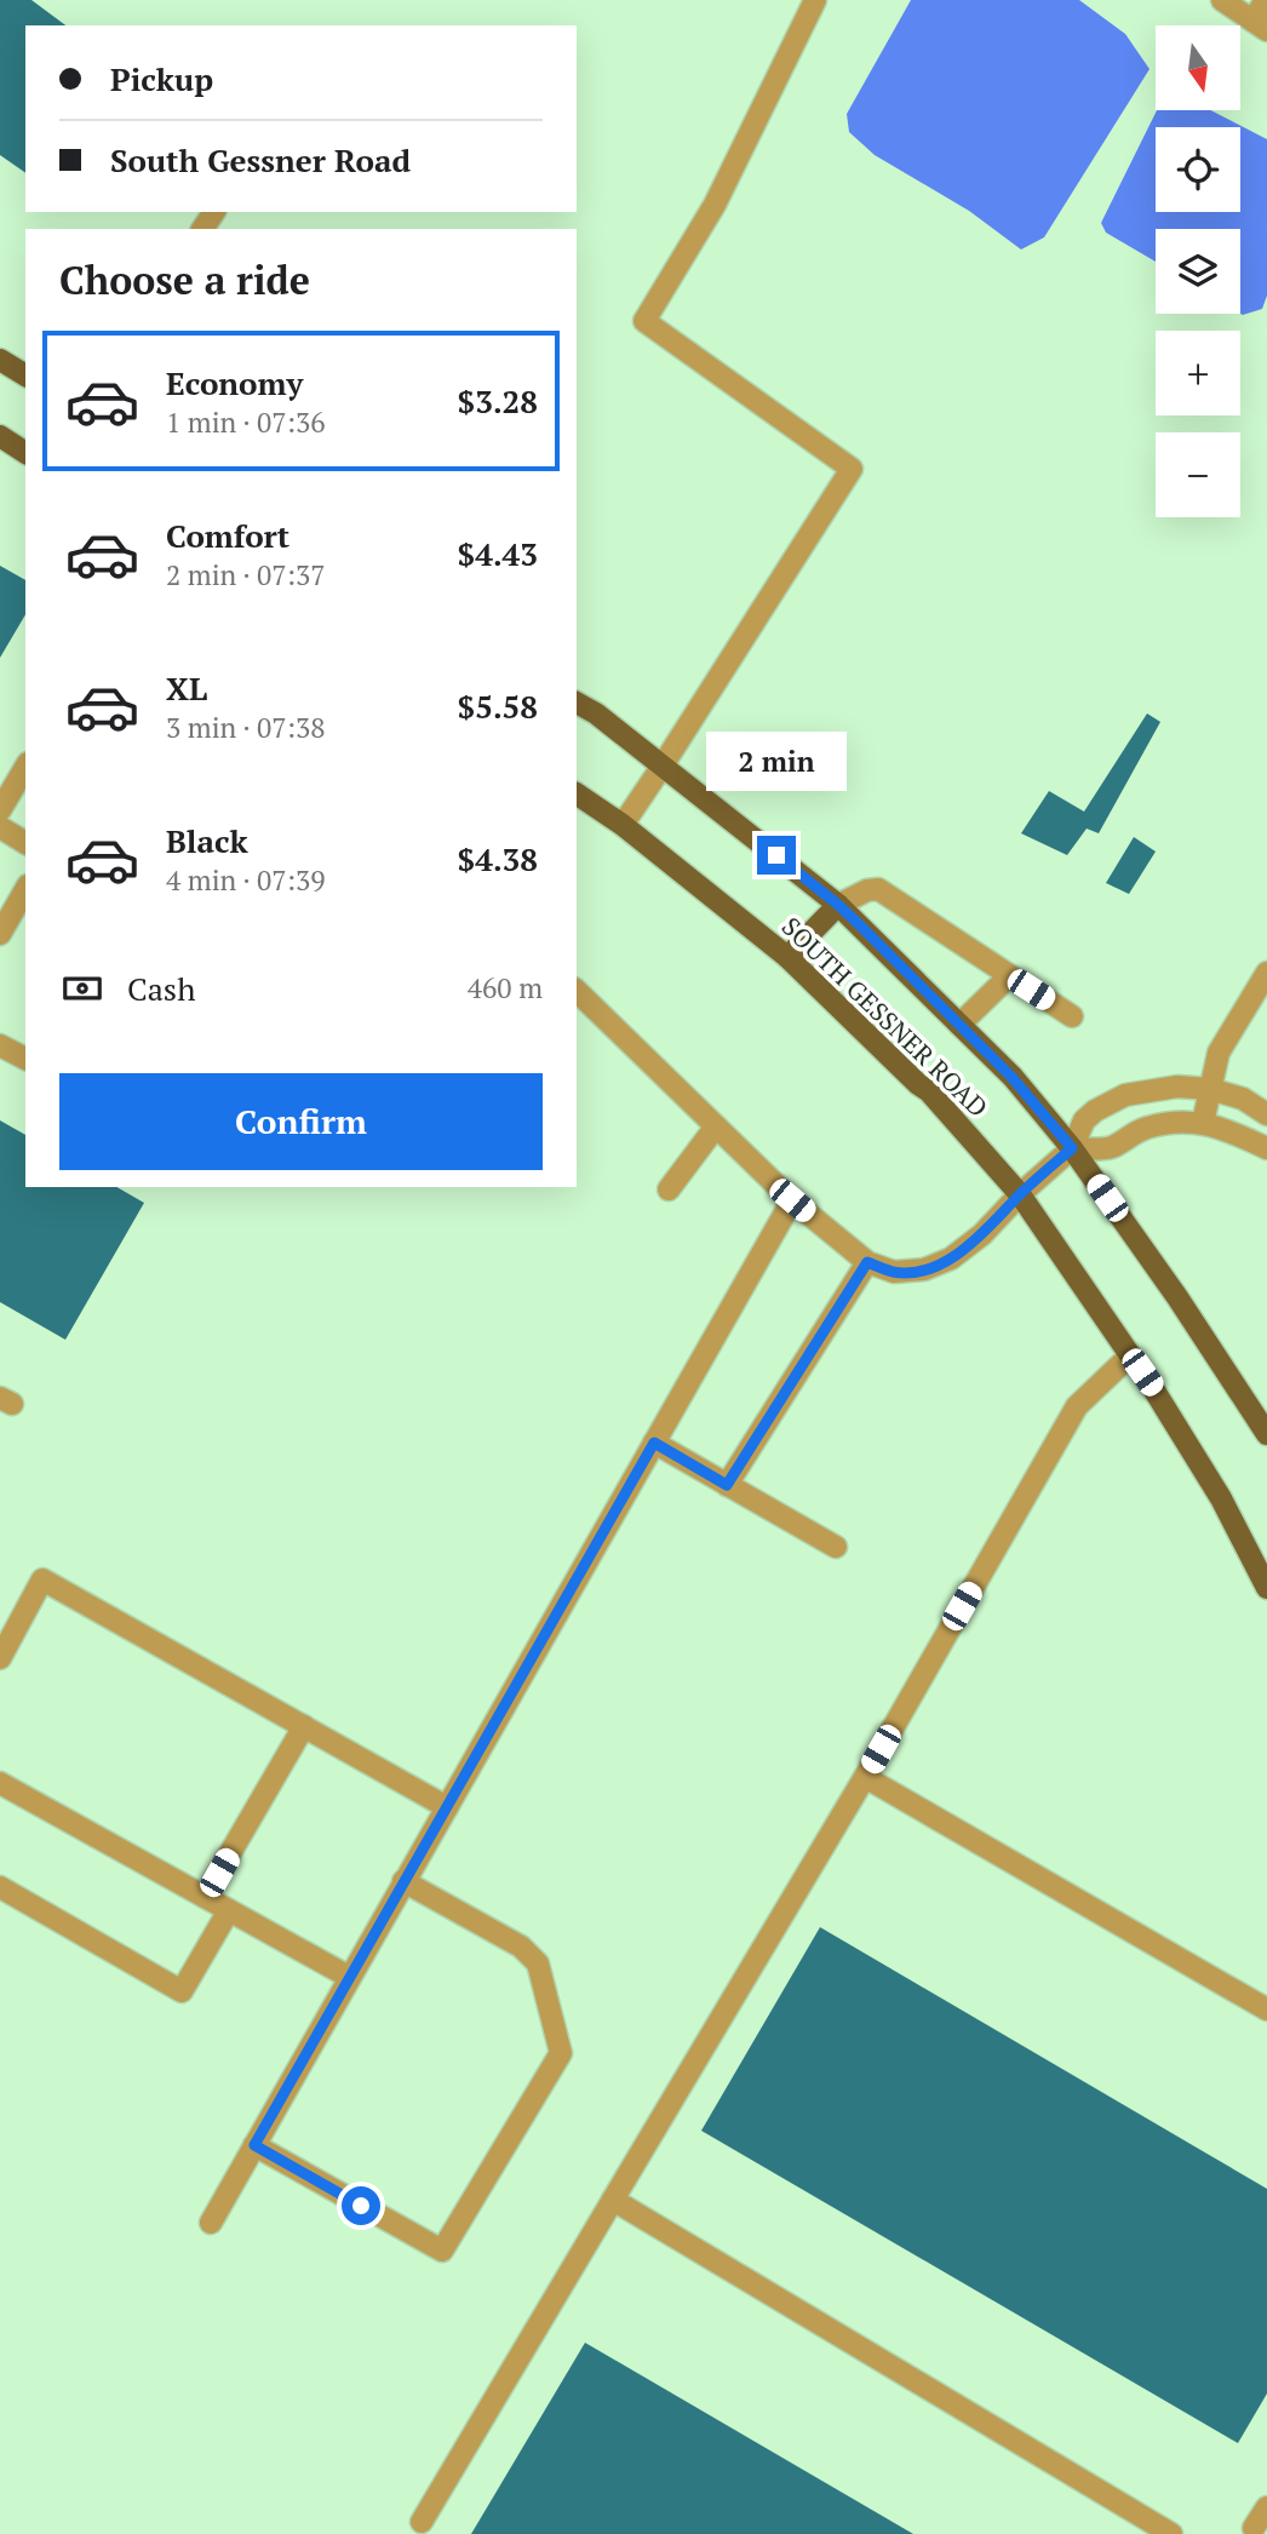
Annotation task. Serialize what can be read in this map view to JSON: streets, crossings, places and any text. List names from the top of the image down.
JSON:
{
  "streets": {
    "main road": ["SOUTH GESSNER ROAD"]
  },
  "north": "bottom",
  "page": {
    "map_buttons": ["+", "−"],
    "banner": ["Pickup", "South Gessner Road"],
    "heading": "Choose a ride",
    "list": [
      {
        "name": "Economy",
        "note": "1 min · 07:36",
        "value": "$3.28"
      },
      {
        "name": "Comfort",
        "note": "2 min · 07:37",
        "value": "$4.43"
      },
      {
        "name": "XL",
        "note": "3 min · 07:38",
        "value": "$5.58"
      },
      {
        "name": "Black",
        "note": "4 min · 07:39",
        "value": "$4.38"
      }
    ],
    "bubble": "2 min",
    "pay": ["Cash", "460 m"],
    "buttons": "Confirm"
  }
}
